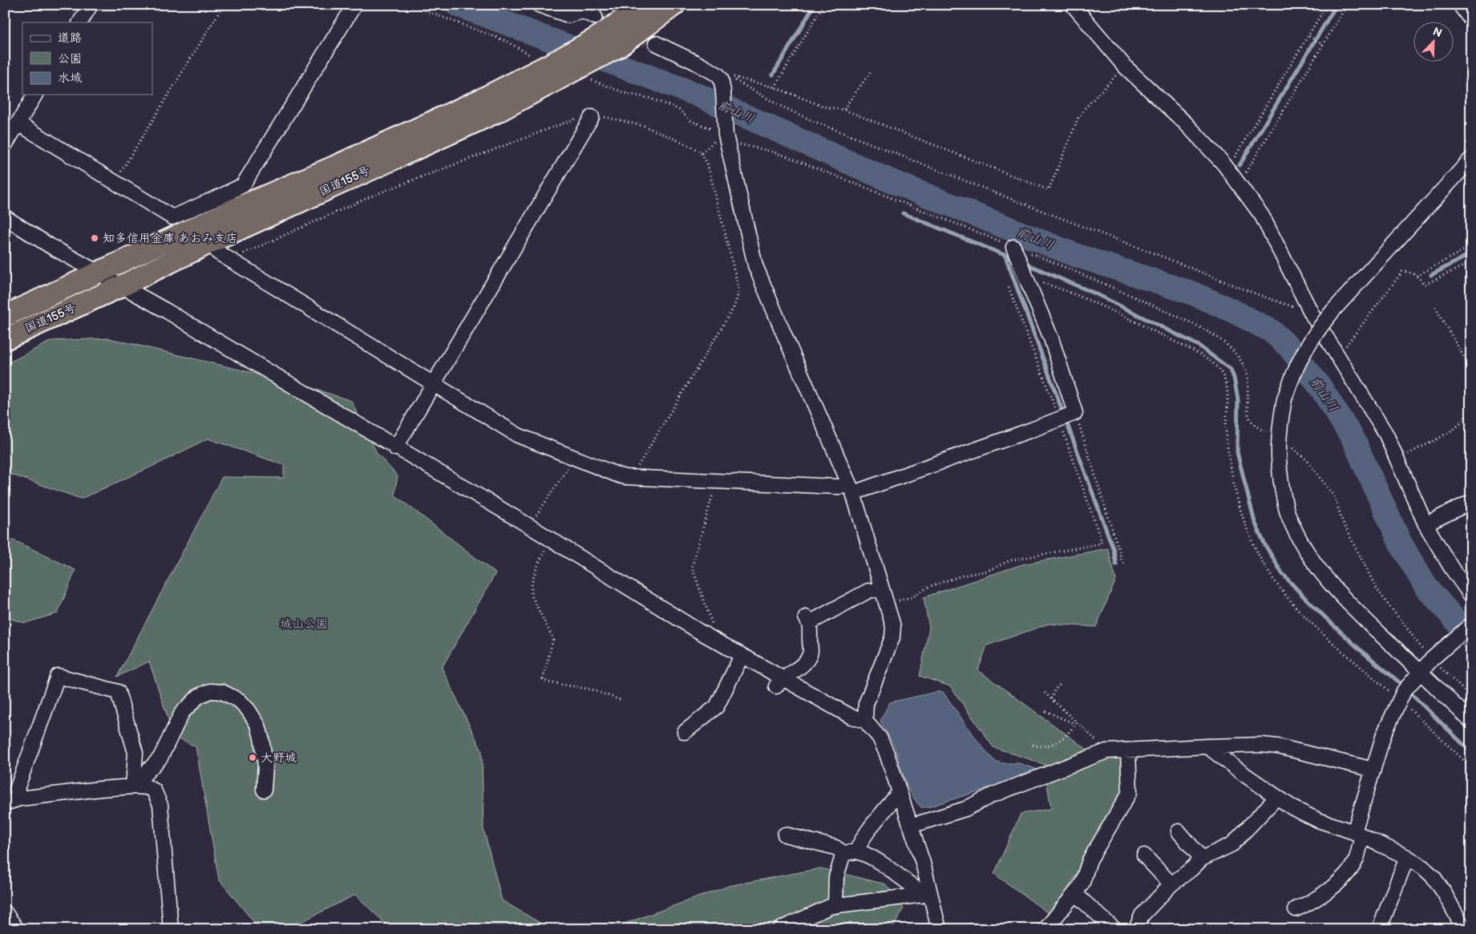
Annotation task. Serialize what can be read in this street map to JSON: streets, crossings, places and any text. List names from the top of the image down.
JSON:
{
  "streets": {
    "highway": ["国道155号"]
  },
  "water": ["前山川"],
  "parks": ["城山公園"],
  "places": ["知多信用金庫 あおみ支店", "大野城"],
  "legend": ["道路", "公園", "水域"],
  "north": "top right"
}
